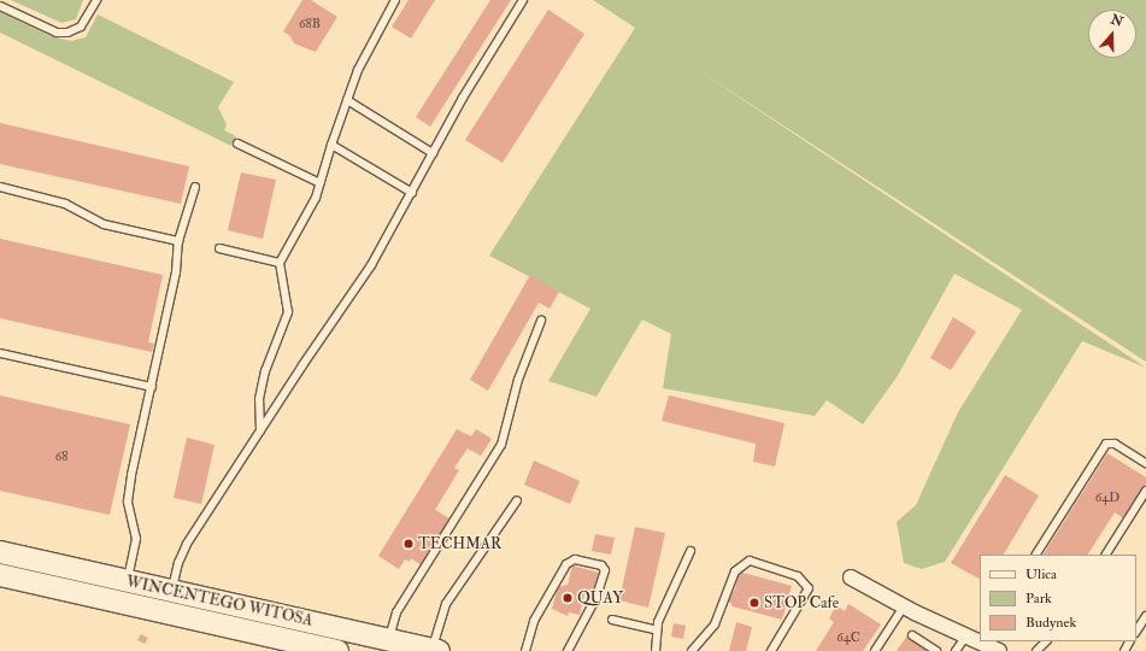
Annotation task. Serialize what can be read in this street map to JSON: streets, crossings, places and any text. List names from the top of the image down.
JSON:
{
  "streets": {
    "main road": ["WINCENTEGO WITOSA"]
  },
  "places": ["TECHMAR", "QUAY", "STOP Cafe"],
  "house_numbers": [
    "68B",
    "68",
    "64D",
    "64C"
  ],
  "legend": ["Ulica", "Park", "Budynek"],
  "north": "top"
}
